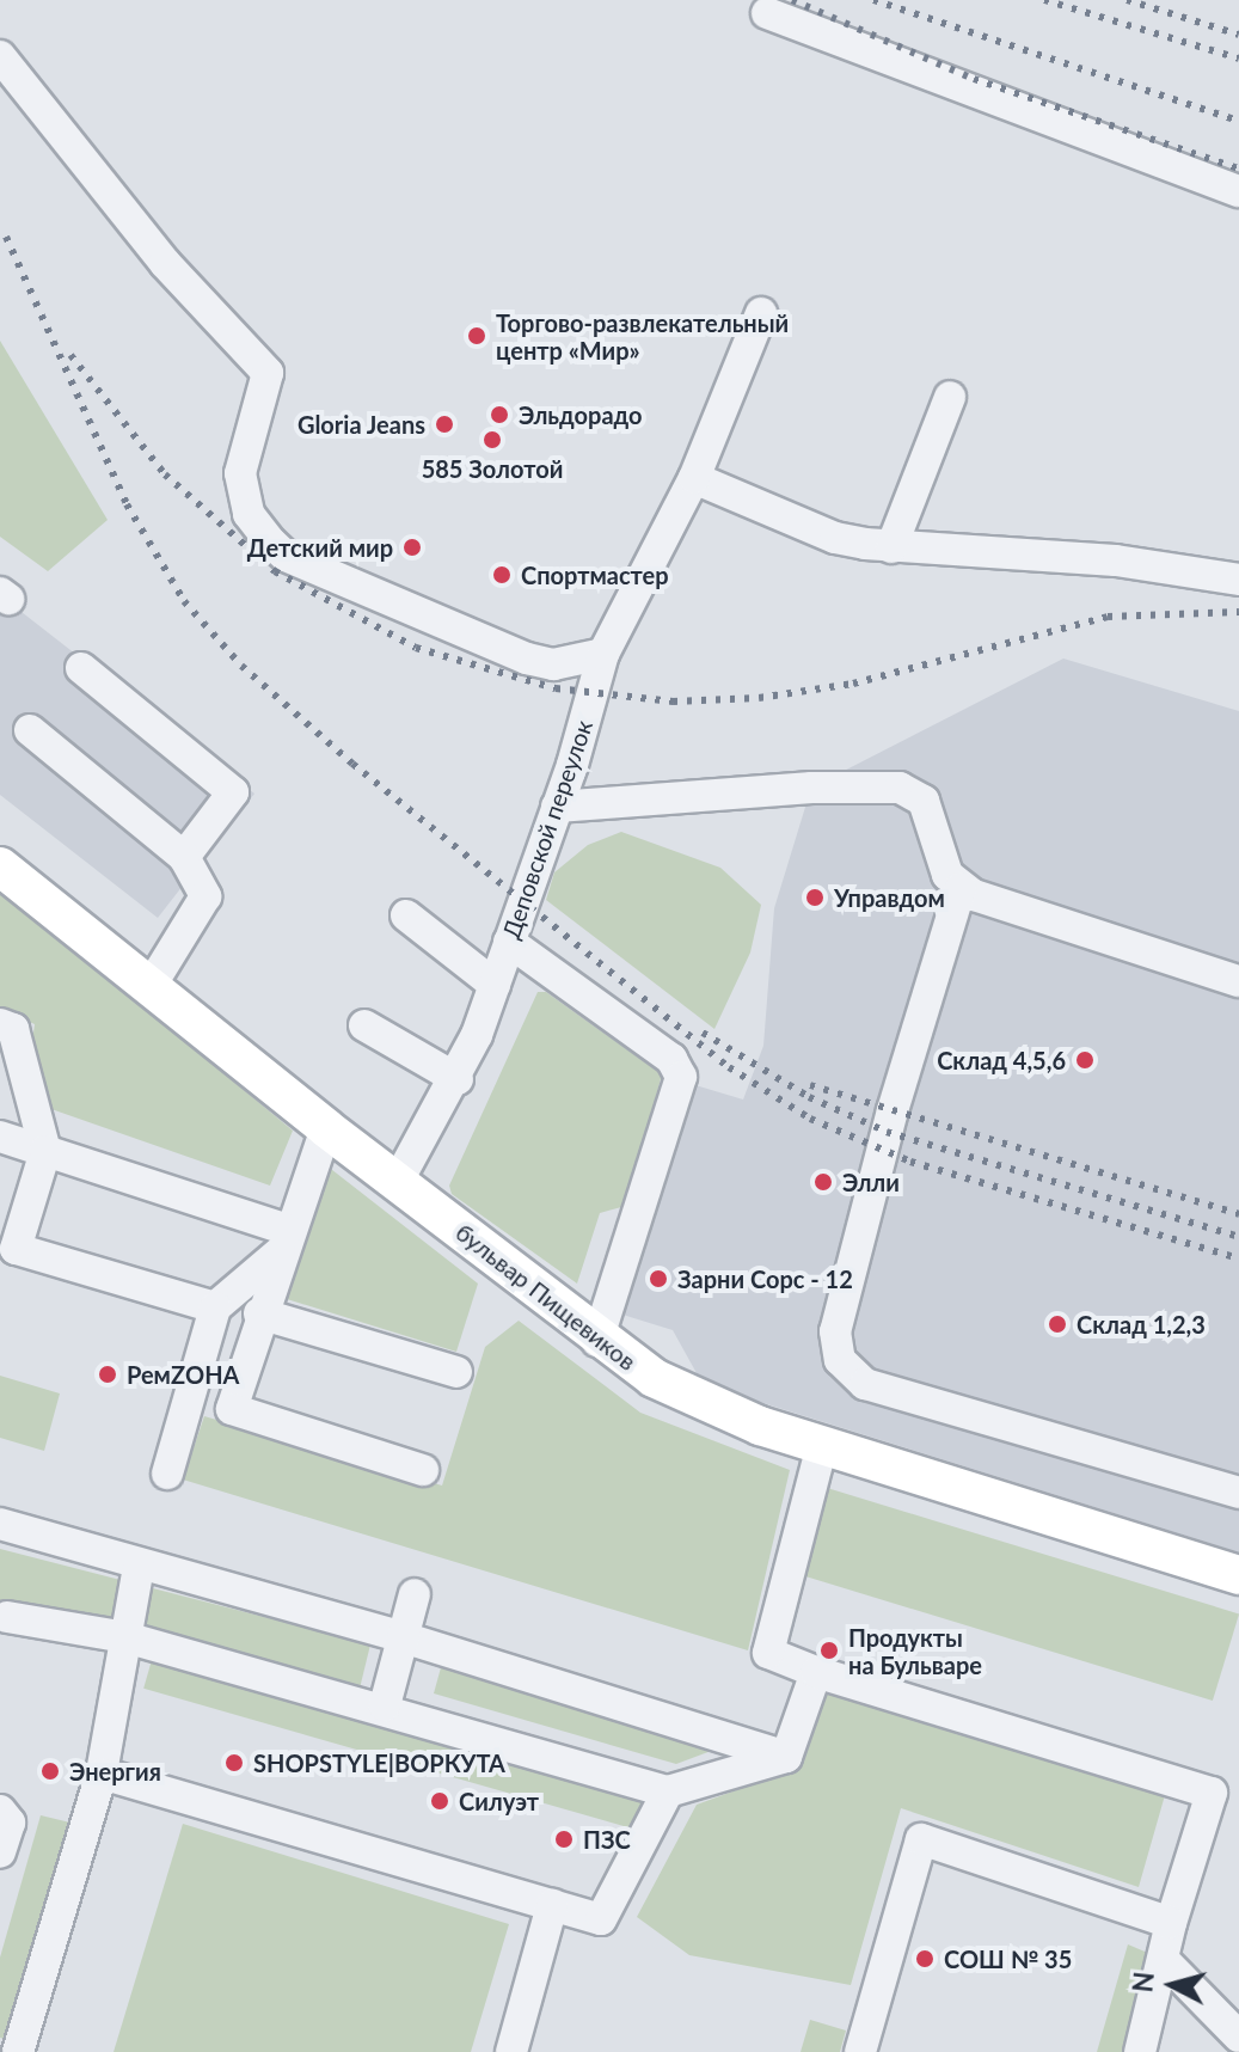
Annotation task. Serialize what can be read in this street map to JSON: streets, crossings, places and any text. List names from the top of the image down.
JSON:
{
  "streets": {
    "main road": ["бульвар Пищевиков"],
    "lane": ["Деповской переулок"]
  },
  "crossings": [
    ["Деповской переулок", "бульвар Пищевиков"]
  ],
  "places": [
    "Торгово-развлекательный центр «Мир»",
    "Эльдорадо",
    "Gloria Jeans",
    "585 Золотой",
    "Детский мир",
    "Спортмастер",
    "Управдом",
    "Склад 4,5,6",
    "Элли",
    "Зарни Сорс - 12",
    "Склад 1,2,3",
    "РемZОНА",
    "Продукты на Бульваре",
    "SHOPSTYLE|ВОРКУТА",
    "Энергия",
    "Силуэт",
    "ПЗС",
    "СОШ № 35"
  ],
  "north": "left"
}
